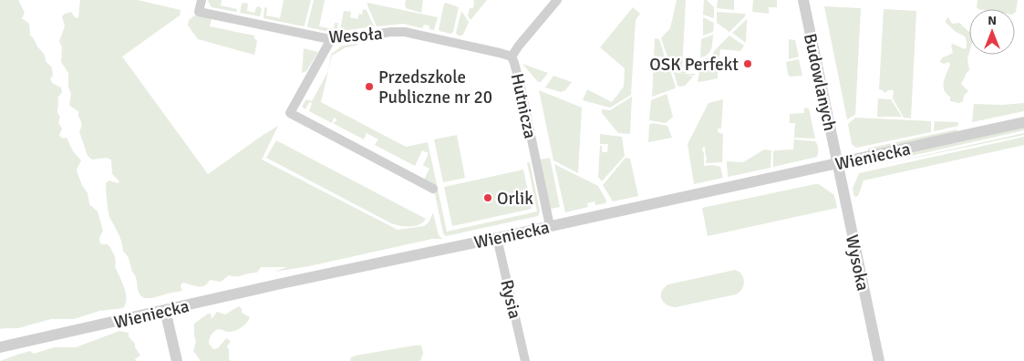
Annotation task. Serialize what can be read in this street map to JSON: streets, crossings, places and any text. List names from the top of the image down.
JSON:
{
  "streets": {
    "street": [
      "Wesoła",
      "Budowlanych",
      "Hutnicza",
      "Wieniecka",
      "Wysoka",
      "Rysia"
    ]
  },
  "crossings": [
    ["Wesoła", "Hutnicza"],
    ["Budowlanych", "Wieniecka"],
    ["Budowlanych", "Wysoka"],
    ["Hutnicza", "Wieniecka"],
    ["Wieniecka", "Wysoka"],
    ["Wieniecka", "Rysia"]
  ],
  "places": ["OSK Perfekt", "Przedszkole Publiczne nr 20", "Orlik"],
  "north": "top"
}
